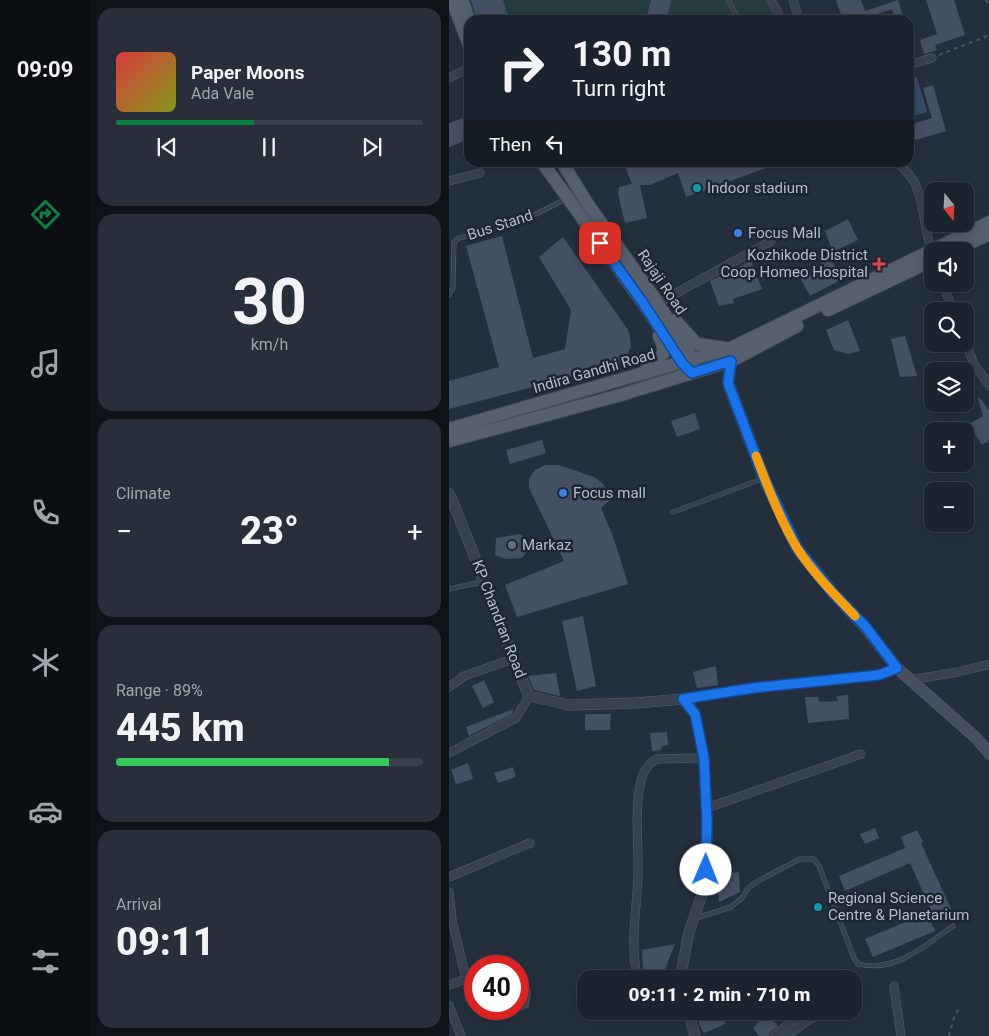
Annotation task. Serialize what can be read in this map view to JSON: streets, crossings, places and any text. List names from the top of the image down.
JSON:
{
  "streets": {
    "main road": ["Rajaji Road", "Indira Gandhi Road"],
    "street": ["KP Chandran Road"],
    "lane": ["Bus Stand"]
  },
  "crossings": [
    ["Rajaji Road", "Indira Gandhi Road"]
  ],
  "places": {
    "other": [
      "Indoor stadium",
      "Focus Mall",
      "Focus mall",
      "Markaz",
      "Regional Science Centre & Planetarium"
    ],
    "health": ["Kozhikode District Coop Homeo Hospital"]
  },
  "north": "bottom",
  "page": {
    "tabs": "09:09",
    "turn": ["130 m", "Turn right"],
    "song": ["Paper Moons", "Ada Vale"],
    "then": "Then",
    "map_buttons": ["+", "−"],
    "tile": [
      ["30", "km/h"],
      "Climate",
      ["Range · 89%", "445 km"],
      ["Arrival", "09:11"]
    ],
    "heat": ["−", "23°", "+"],
    "limit": "40",
    "trip": "09:11 · 2 min · 710 m"
  }
}
